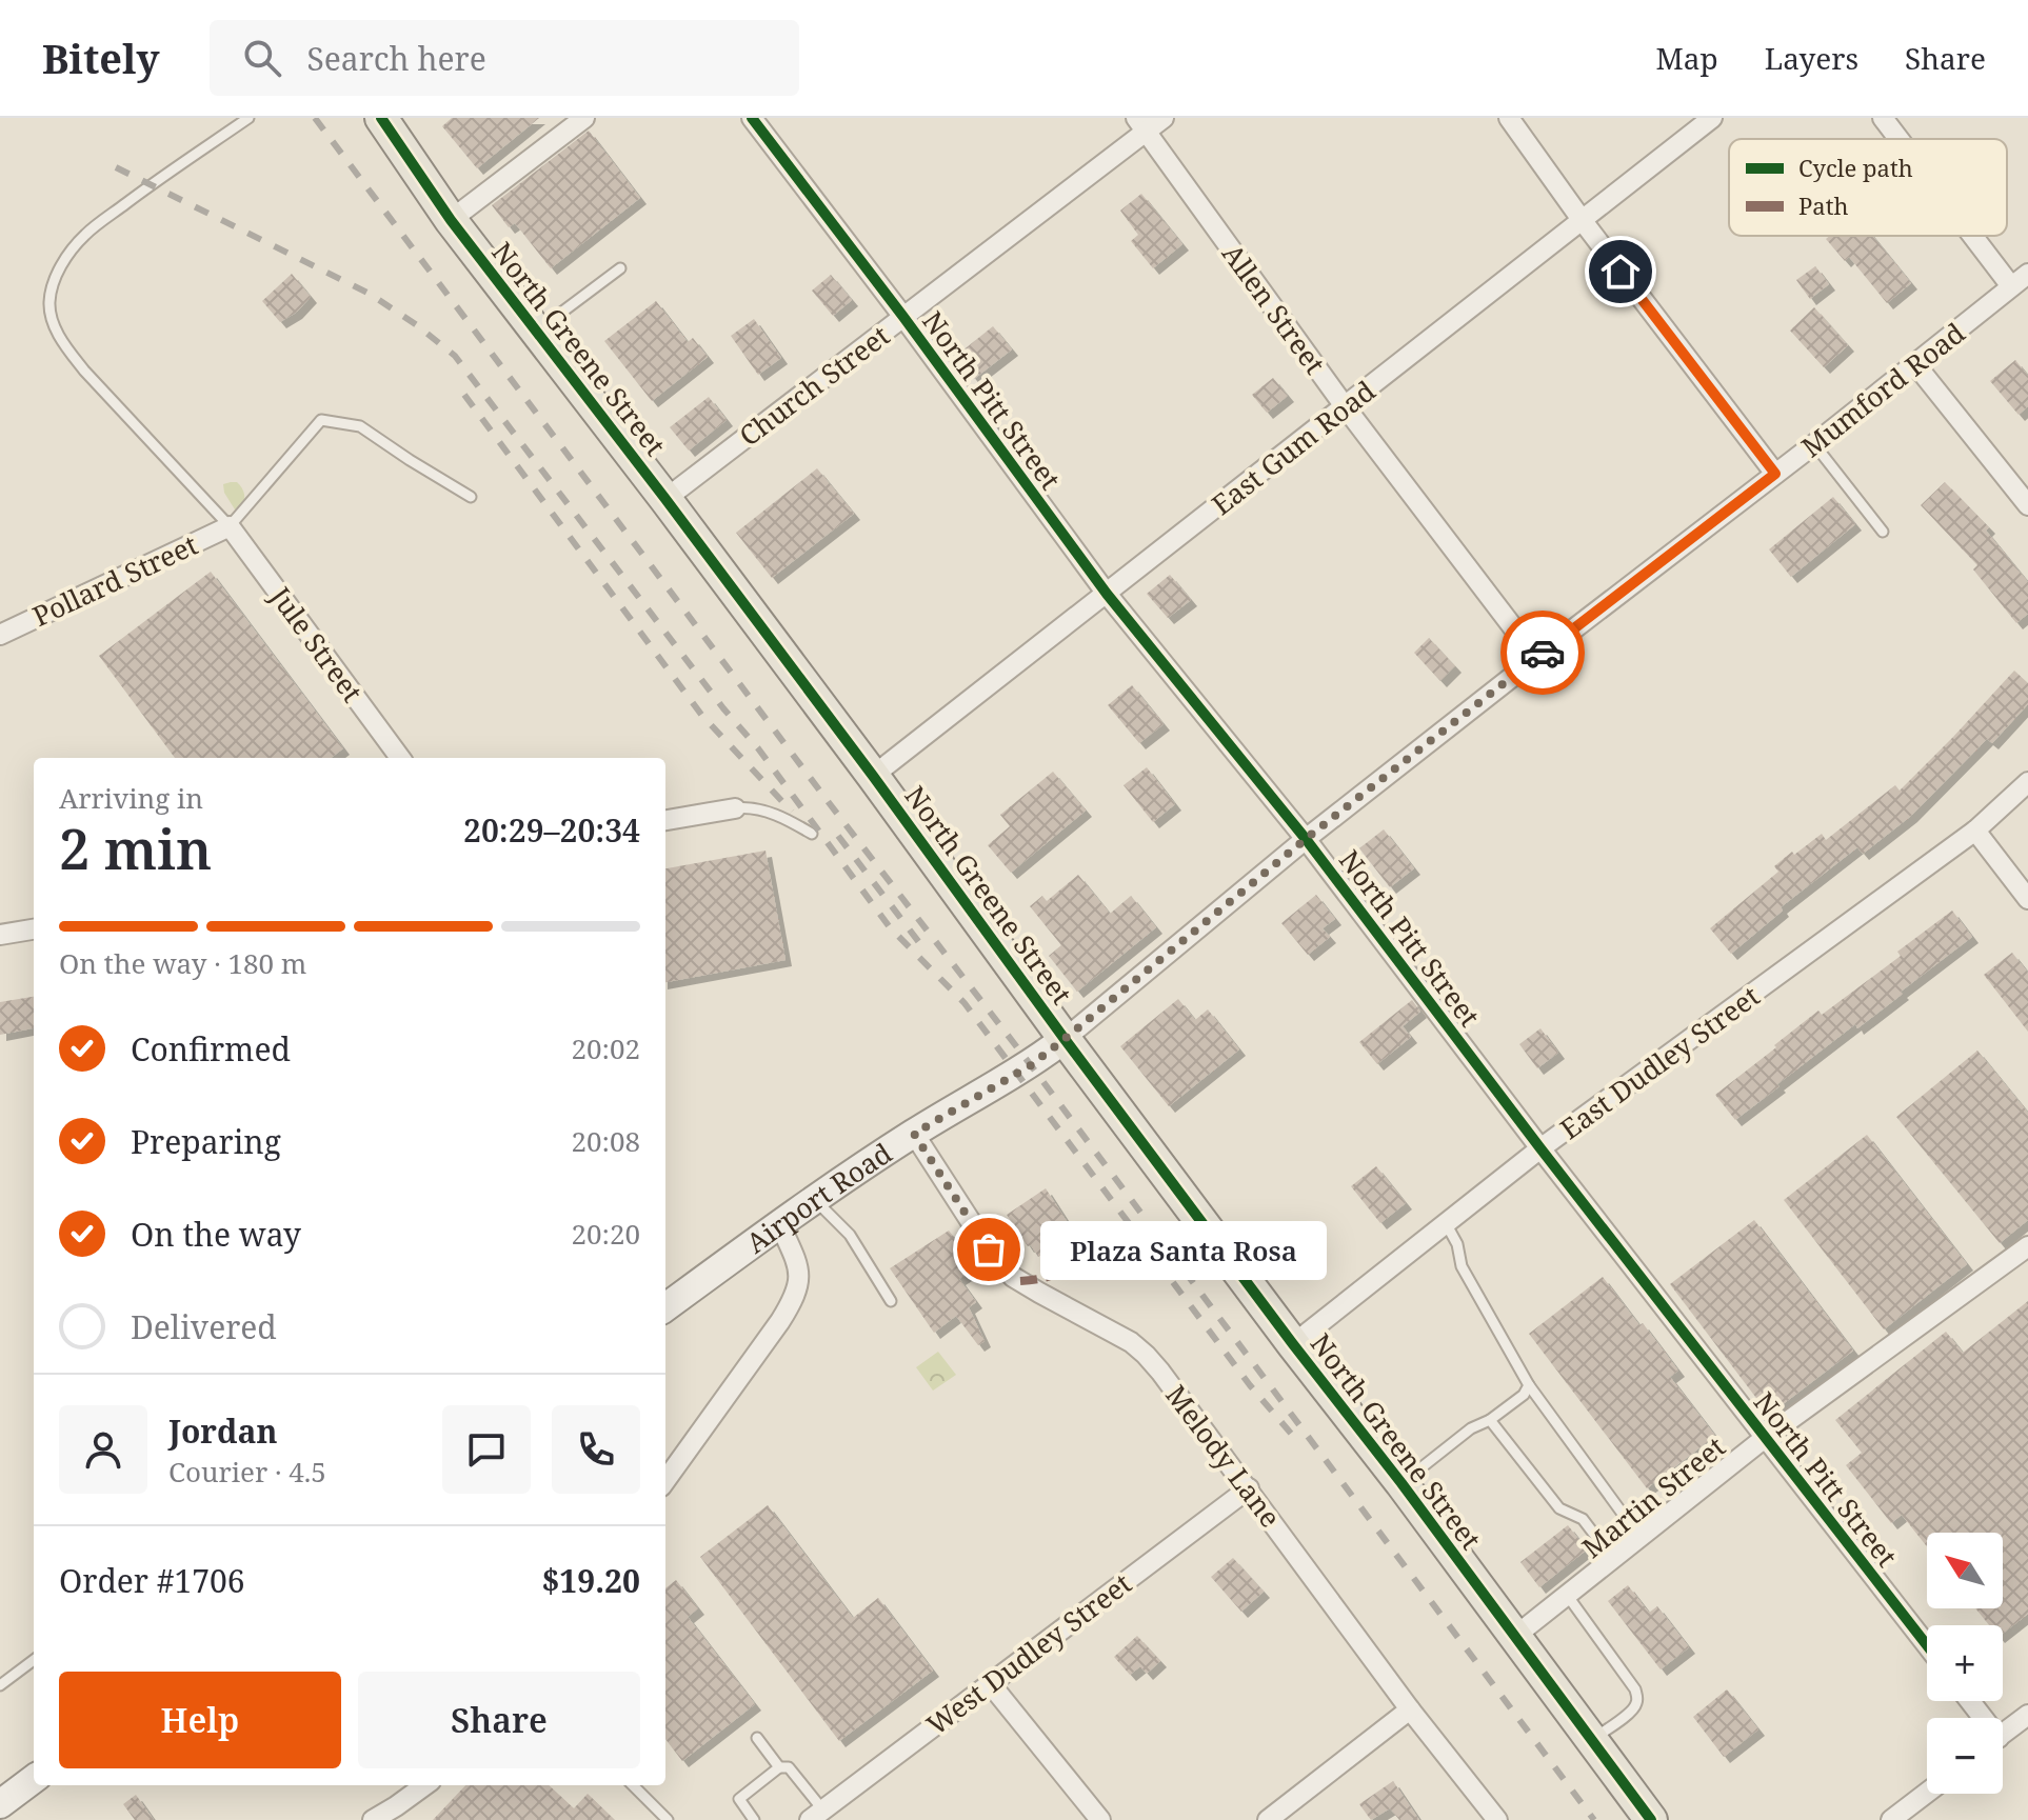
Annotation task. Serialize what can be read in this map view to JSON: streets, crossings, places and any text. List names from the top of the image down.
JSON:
{
  "streets": {
    "main road": ["North Greene Street"],
    "street": [
      "Allen Street",
      "Church Street",
      "Mumford Road",
      "North Pitt Street",
      "East Gum Road",
      "Pollard Street",
      "Jule Street",
      "East Dudley Street",
      "Airport Road",
      "Melody Lane",
      "Martin Street",
      "West Dudley Street"
    ]
  },
  "crossings": [
    ["Allen Street", "Church Street"],
    ["Allen Street", "Mumford Road"],
    ["Allen Street", "East Gum Road"],
    ["North Greene Street", "Church Street"],
    ["North Greene Street", "Mumford Road"],
    ["North Greene Street", "East Gum Road"],
    ["North Greene Street", "East Dudley Street"],
    ["North Greene Street", "Airport Road"],
    ["North Greene Street", "Martin Street"],
    ["Church Street", "North Pitt Street"],
    ["Mumford Road", "North Pitt Street"],
    ["Mumford Road", "Airport Road"],
    ["North Pitt Street", "East Gum Road"],
    ["North Pitt Street", "East Dudley Street"],
    ["North Pitt Street", "Martin Street"],
    ["Pollard Street", "Jule Street"],
    ["Airport Road", "Melody Lane"],
    ["Melody Lane", "West Dudley Street"]
  ],
  "places": ["Plaza Santa Rosa"],
  "legend": ["Cycle path", "Path"],
  "north": "top left",
  "page": {
    "header": "Bitely",
    "search": "Search here",
    "nav": ["Map", "Layers", "Share"],
    "heading": ["2 min", "Arriving in", "20:29–20:34"],
    "panel": [
      "Jordan",
      "Courier · 4.5",
      "Order #1706",
      "$19.20"
    ],
    "bar": "On the way · 180 m",
    "list": [
      ["Confirmed", "20:02"],
      ["Preparing", "20:08"],
      ["On the way", "20:20"],
      "Delivered"
    ],
    "bubble": "Plaza Santa Rosa",
    "map_buttons": ["+", "−"],
    "buttons": ["Help", "Share"]
  }
}
